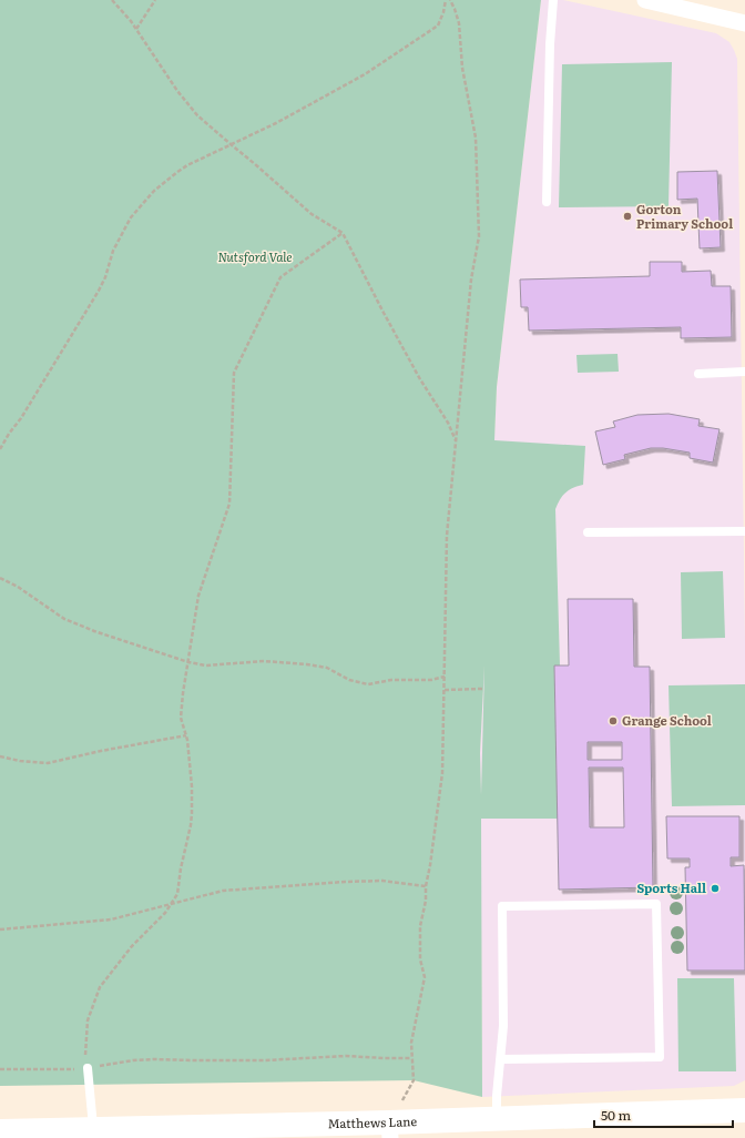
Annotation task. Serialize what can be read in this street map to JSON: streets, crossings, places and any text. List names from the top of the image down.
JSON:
{
  "streets": {
    "street": ["Matthews Lane"]
  },
  "parks": ["Nutsford Vale"],
  "places": ["Gorton Primary School", "Grange School", "Sports Hall"],
  "scale_bar": "50 m"
}
